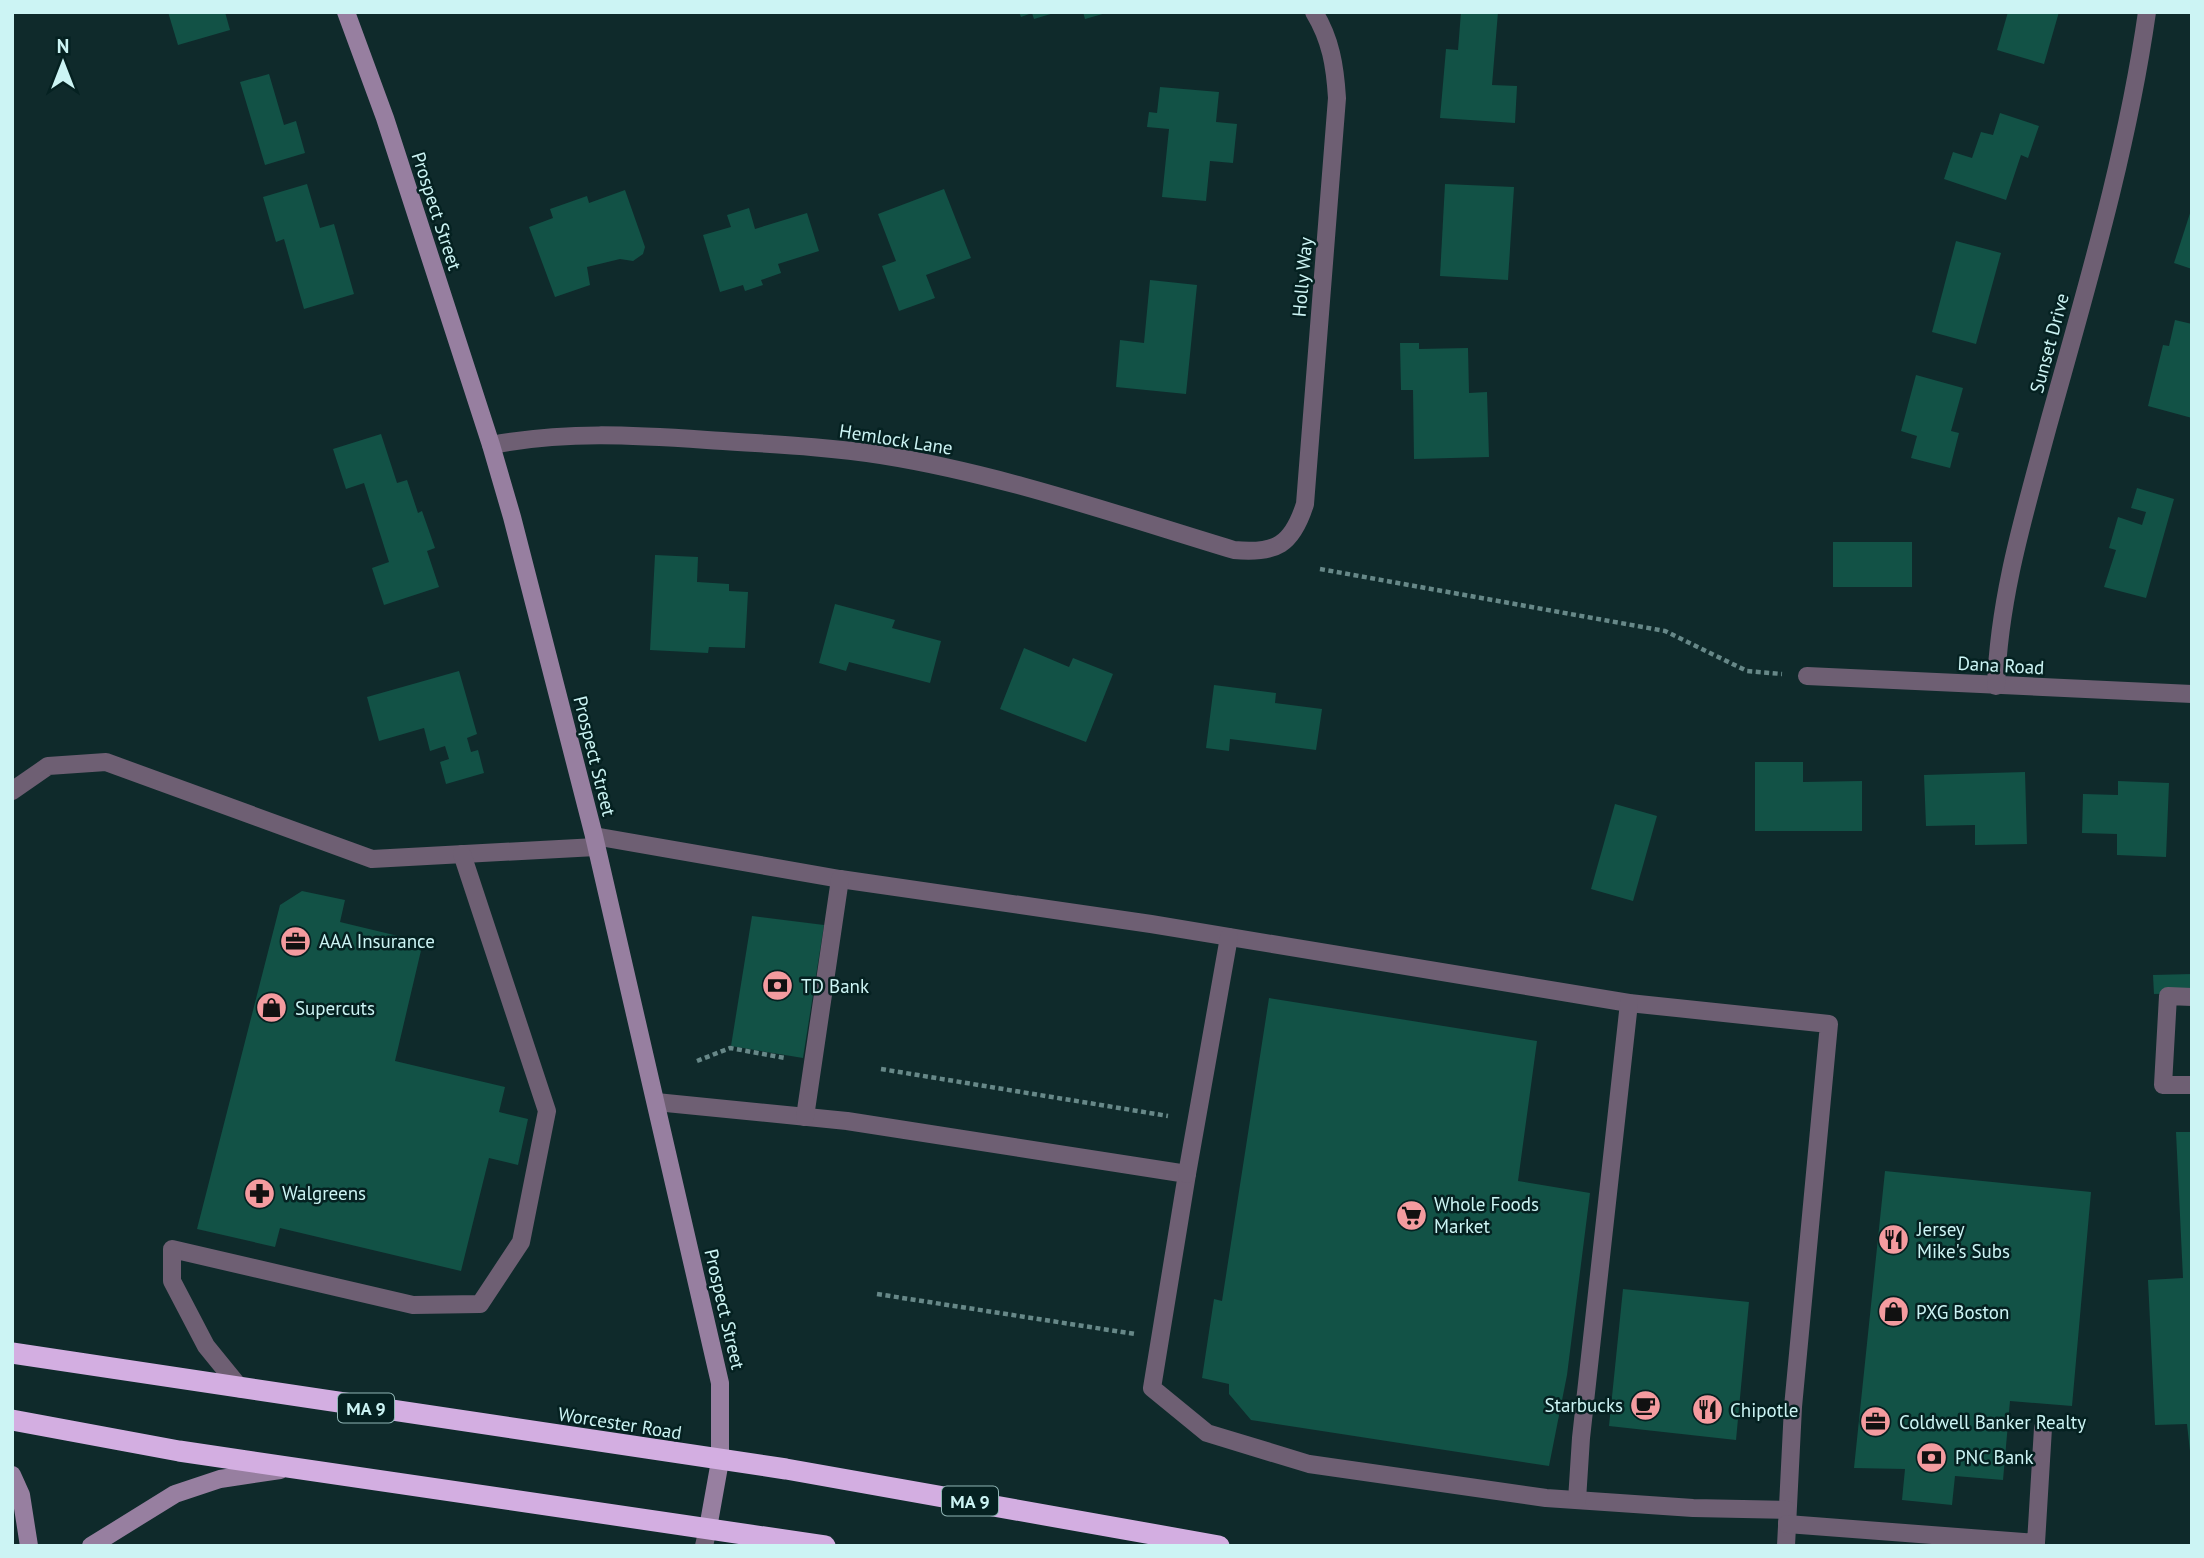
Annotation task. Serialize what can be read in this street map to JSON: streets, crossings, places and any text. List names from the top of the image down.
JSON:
{
  "streets": {
    "highway": ["MA 9", "Worcester Road"],
    "street": [
      "Prospect Street",
      "Holly Way",
      "Sunset Drive",
      "Hemlock Lane",
      "Dana Road"
    ]
  },
  "crossings": [
    ["Prospect Street", "Hemlock Lane"],
    ["Prospect Street", "Worcester Road"],
    ["Holly Way", "Hemlock Lane"],
    ["Sunset Drive", "Dana Road"]
  ],
  "places": {
    "office": ["AAA Insurance", "Coldwell Banker Realty"],
    "bank": ["TD Bank", "PNC Bank"],
    "shop": ["Supercuts", "PXG Boston"],
    "pharmacy": ["Walgreens"],
    "supermarket": ["Whole Foods Market"],
    "restaurant": ["Jersey Mike's Subs", "Chipotle"],
    "cafe": ["Starbucks"]
  },
  "north": "top"
}
